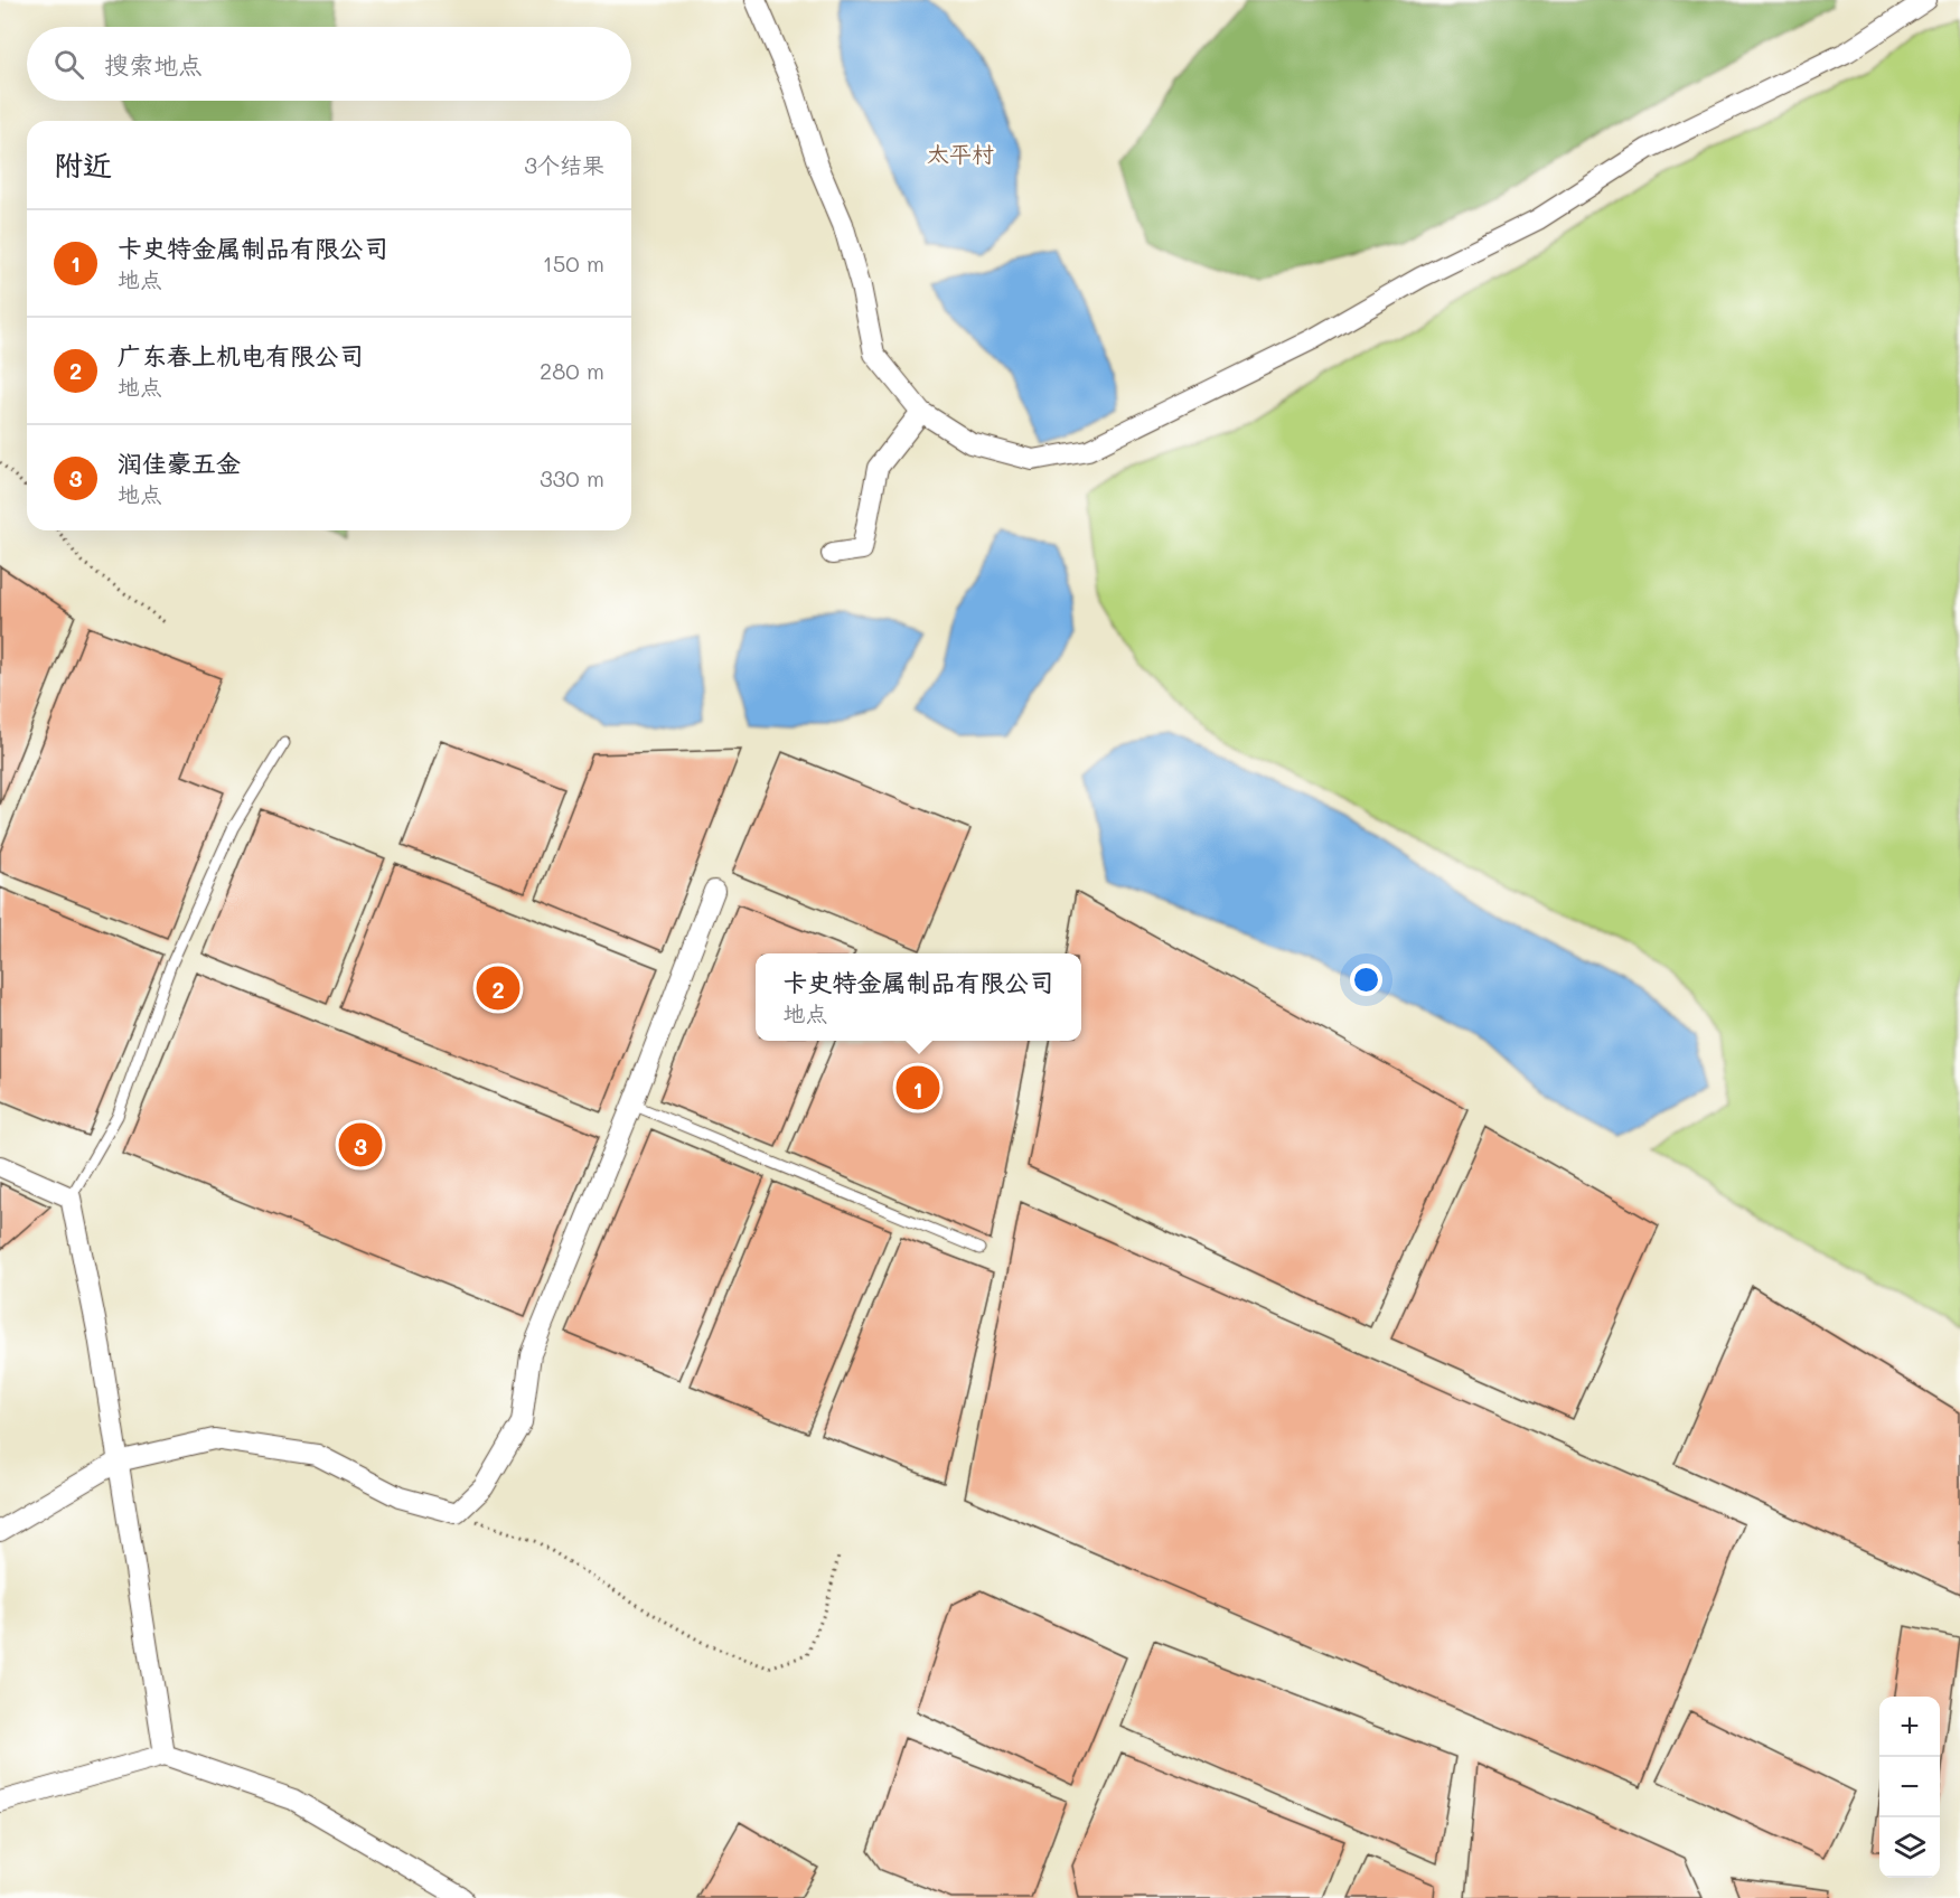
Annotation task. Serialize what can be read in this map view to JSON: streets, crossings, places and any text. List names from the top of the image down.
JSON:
{
  "districts": ["太平村"],
  "page": {
    "search": "搜索地点",
    "heading": ["附近", "3个结果"],
    "list": [
      {
        "mark": "1",
        "name": "卡史特金属制品有限公司",
        "note": "地点",
        "value": "150 m"
      },
      {
        "mark": "2",
        "name": "广东春上机电有限公司",
        "note": "地点",
        "value": "280 m"
      },
      {
        "mark": "3",
        "name": "润佳豪五金",
        "note": "地点",
        "value": "330 m"
      }
    ],
    "popup": ["卡史特金属制品有限公司", "地点"],
    "pins": ["2", "1", "3"],
    "map_buttons": ["+", "−"]
  }
}
